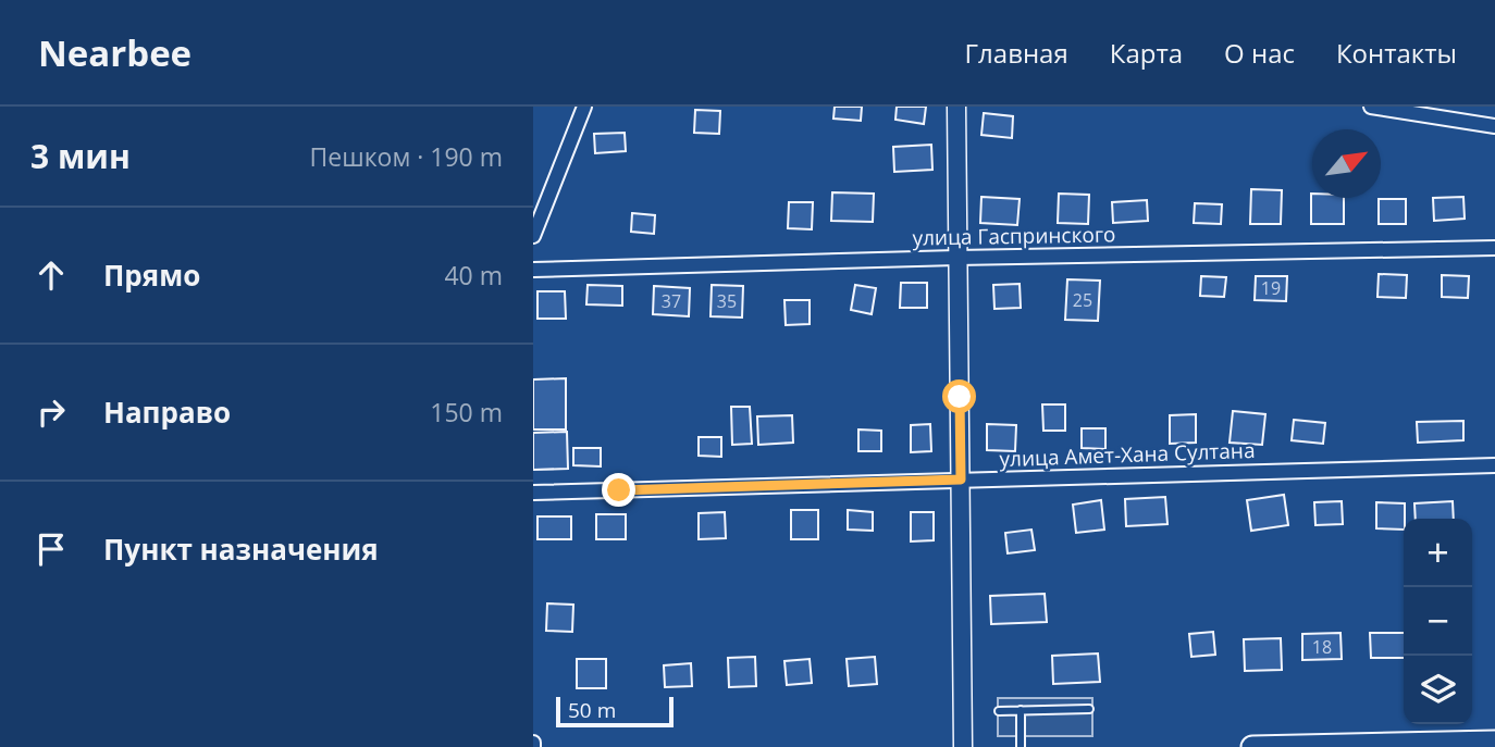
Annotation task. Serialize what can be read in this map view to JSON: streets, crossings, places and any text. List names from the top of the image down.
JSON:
{
  "streets": {
    "street": ["улица Гаспринского", "улица Амет-Хана Султана"]
  },
  "house_numbers": [
    "19",
    "25",
    "37",
    "35",
    "18"
  ],
  "scale_bar": "50 m",
  "north": "top right",
  "page": {
    "header": "Nearbee",
    "nav": [
      "Главная",
      "Карта",
      "О нас",
      "Контакты"
    ],
    "heading": ["3 мин", "Пешком · 190 m"],
    "list": [
      ["Прямо", "40 m"],
      ["Направо", "150 m"],
      "Пункт назначения"
    ],
    "map_buttons": ["+", "−"],
    "scale": "50 m"
  }
}
